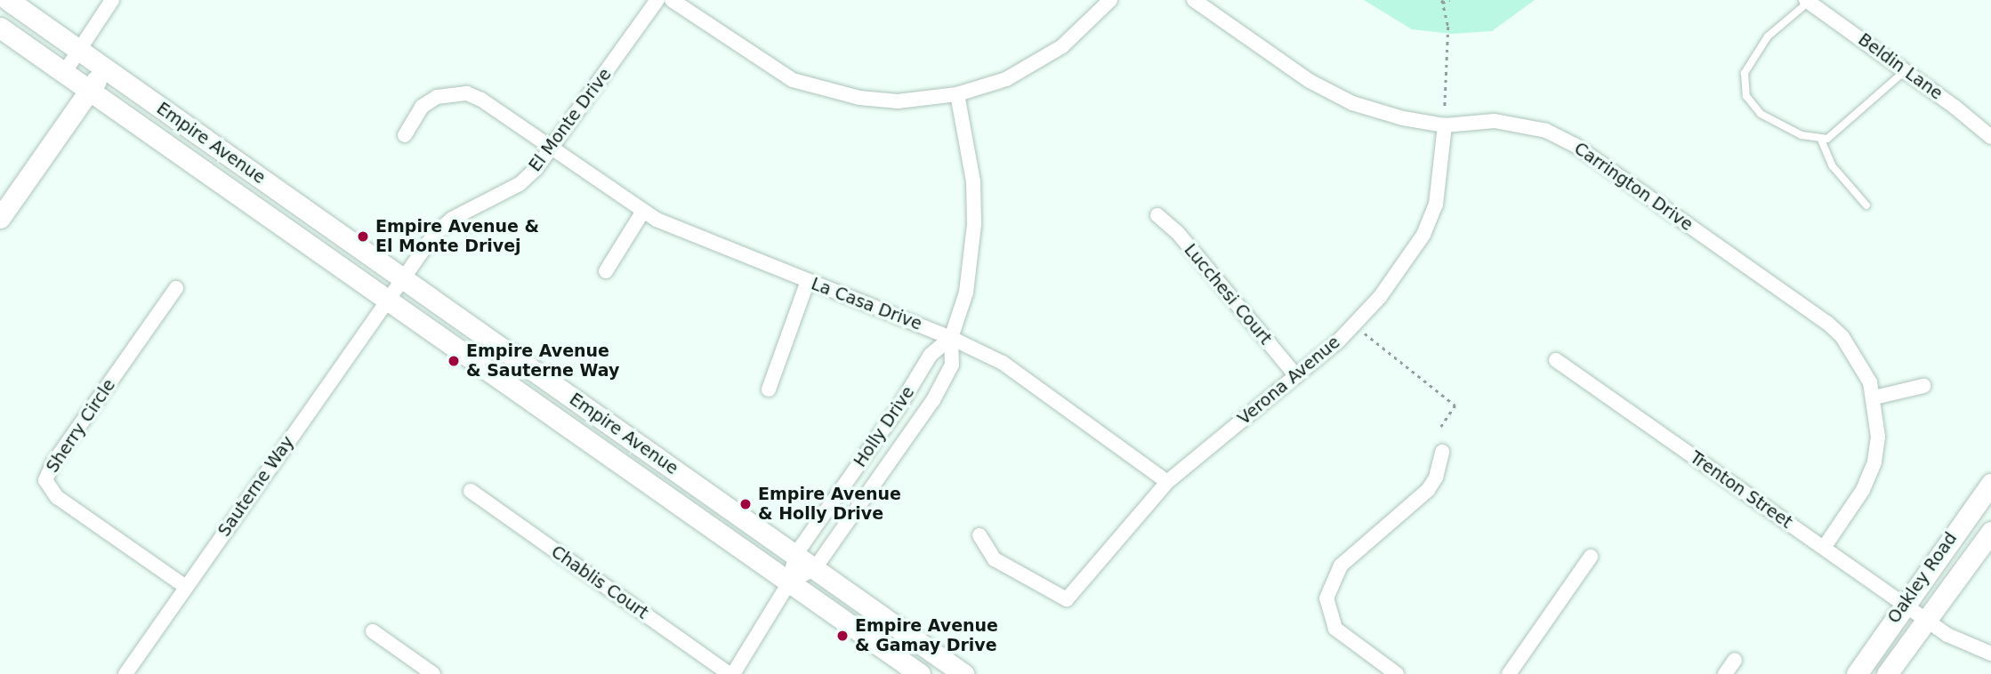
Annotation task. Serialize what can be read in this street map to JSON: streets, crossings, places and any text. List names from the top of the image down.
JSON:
{
  "streets": {
    "main road": ["Empire Avenue", "Oakley Road"],
    "street": [
      "Beldin Lane",
      "El Monte Drive",
      "Carrington Drive",
      "Lucchesi Court",
      "La Casa Drive",
      "Verona Avenue",
      "Sherry Circle",
      "Holly Drive",
      "Sauterne Way",
      "Trenton Street",
      "Chablis Court"
    ]
  },
  "crossings": [
    ["El Monte Drive", "Empire Avenue"],
    ["El Monte Drive", "La Casa Drive"],
    ["El Monte Drive", "Sauterne Way"],
    ["Empire Avenue", "Holly Drive"],
    ["Empire Avenue", "Sauterne Way"],
    ["Carrington Drive", "Verona Avenue"],
    ["Carrington Drive", "Trenton Street"],
    ["Lucchesi Court", "Verona Avenue"],
    ["La Casa Drive", "Verona Avenue"],
    ["La Casa Drive", "Holly Drive"],
    ["Sherry Circle", "Sauterne Way"],
    ["Trenton Street", "Oakley Road"]
  ],
  "places": [
    "Empire Avenue & El Monte Drivej",
    "Empire Avenue & Sauterne Way",
    "Empire Avenue & Holly Drive",
    "Empire Avenue & Gamay Drive"
  ]
}
